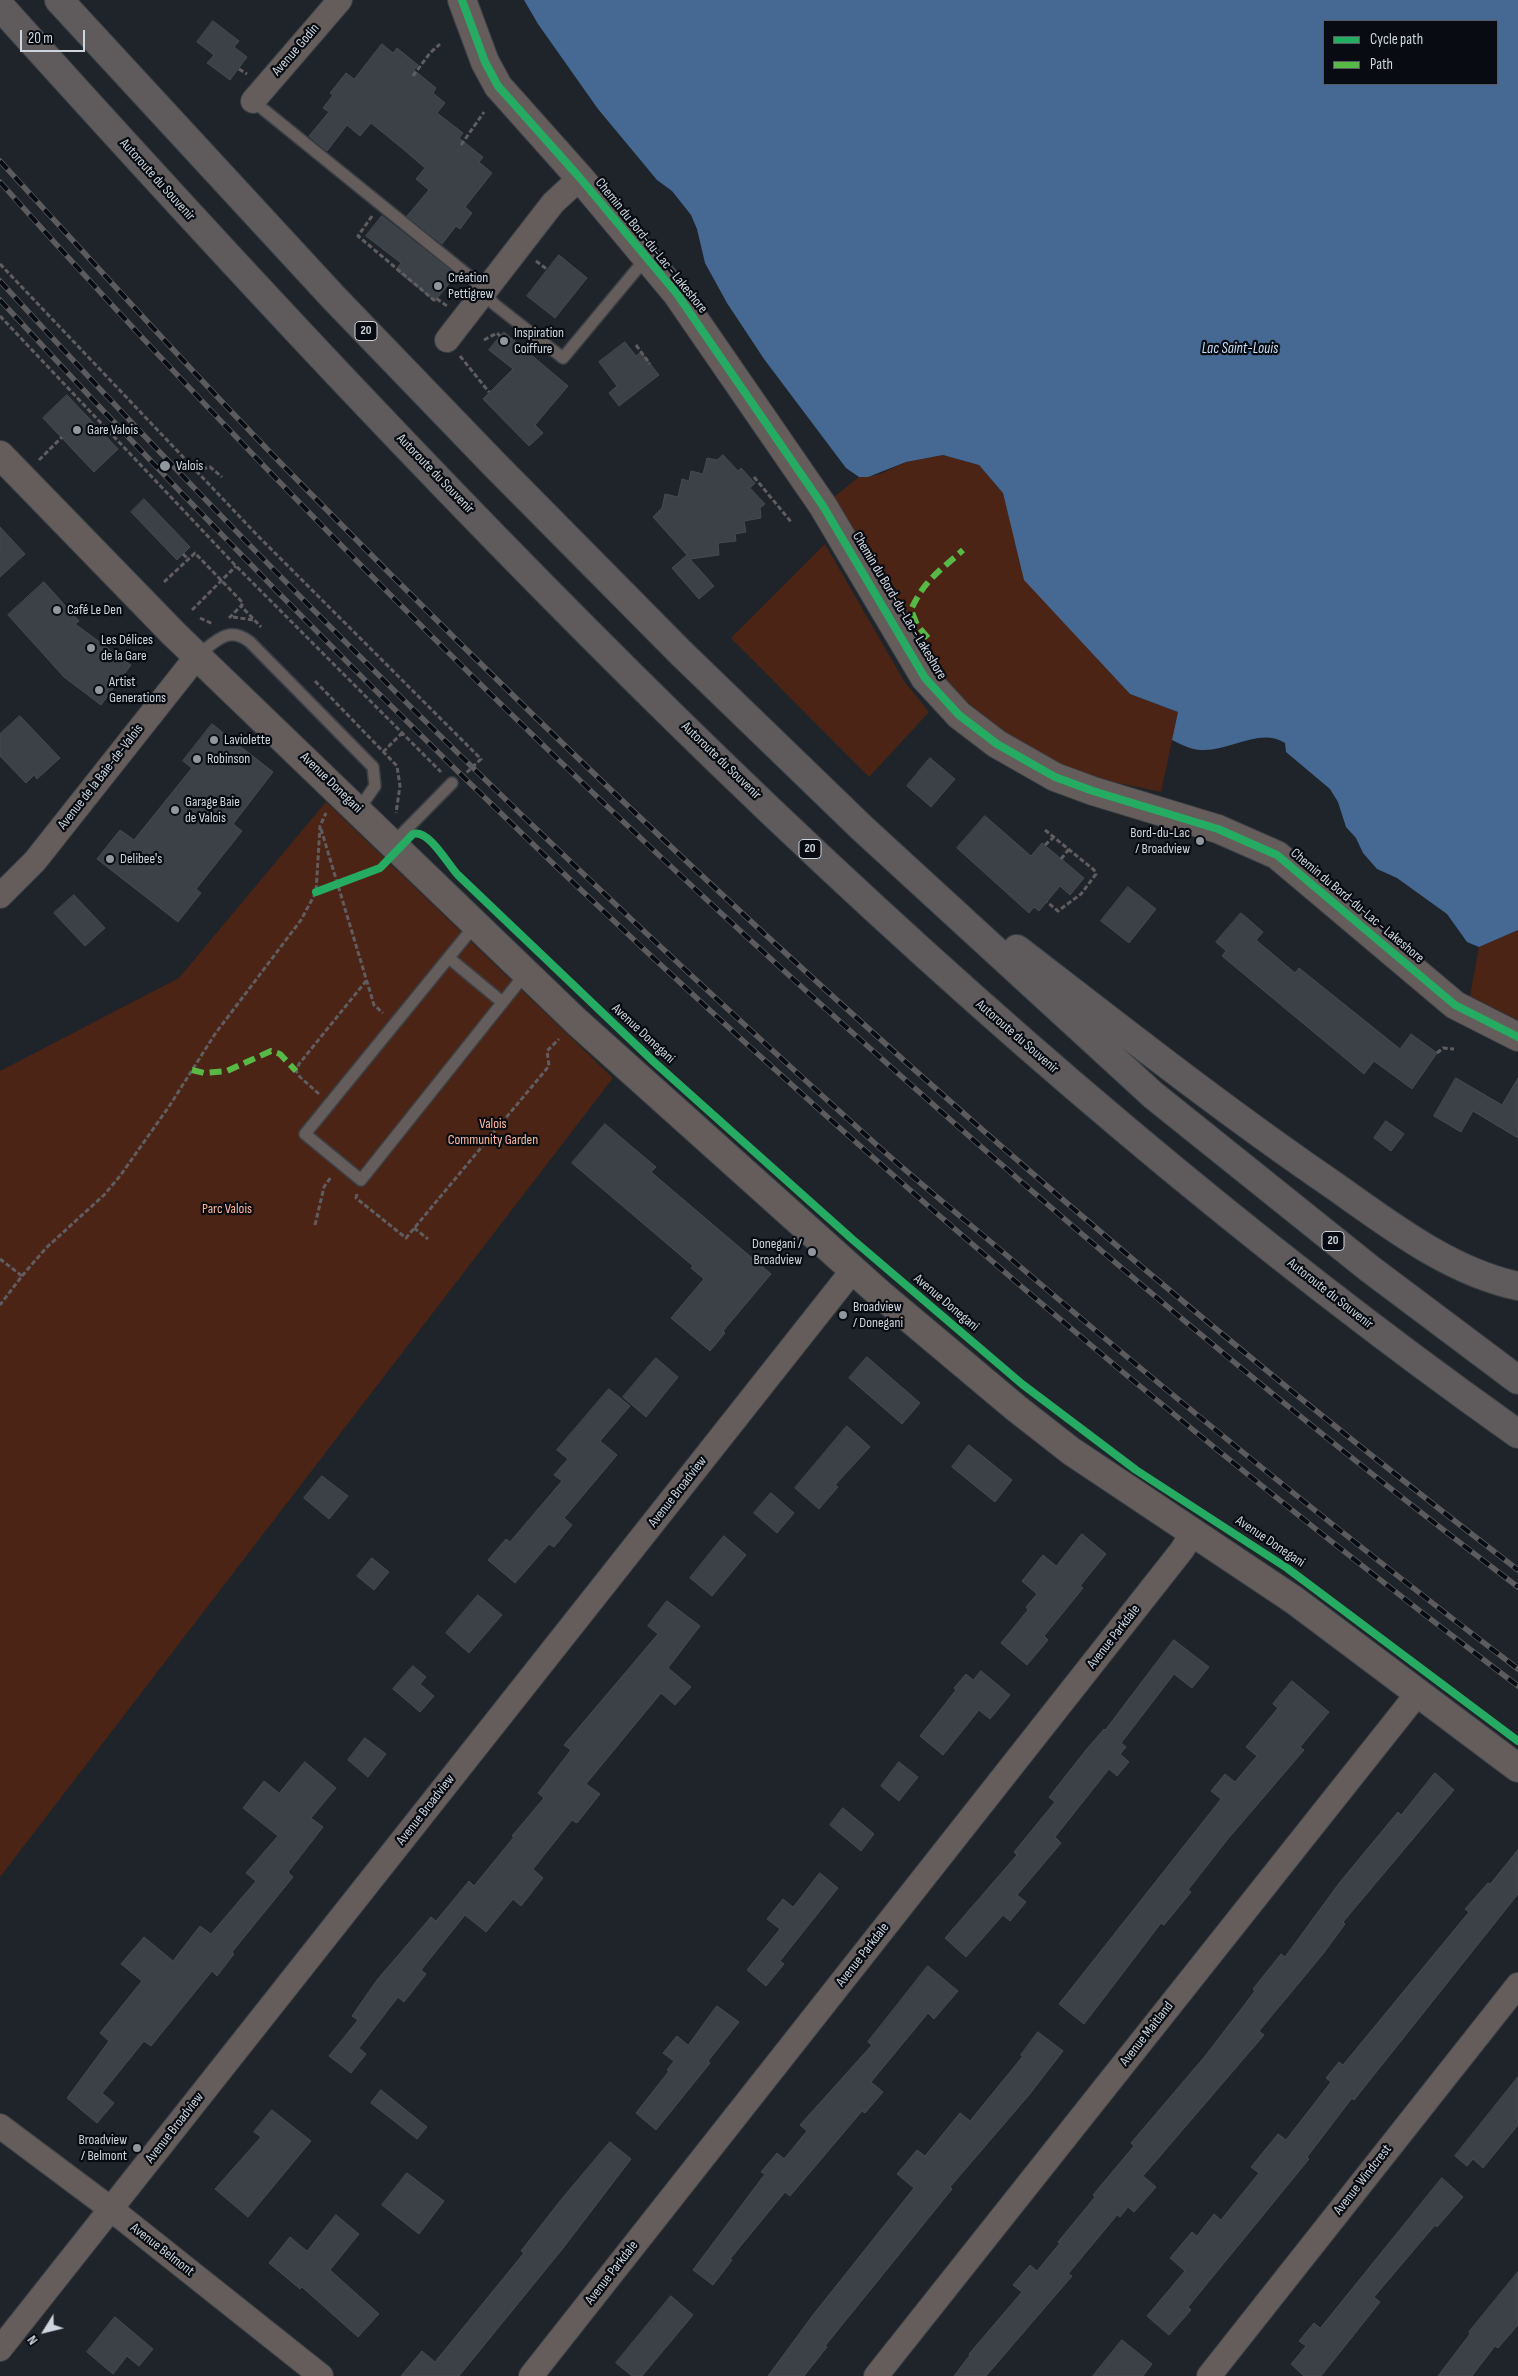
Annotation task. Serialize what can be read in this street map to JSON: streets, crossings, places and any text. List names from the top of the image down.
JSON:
{
  "streets": {
    "highway": ["Autoroute du Souvenir", "20"],
    "street": [
      "Avenue Godin",
      "Chemin du Bord-du-Lac - Lakeshore",
      "Avenue de la Baie-de-Valois",
      "Avenue Donegani",
      "Avenue Broadview",
      "Avenue Parkdale",
      "Avenue Maitland",
      "Avenue Windcrest",
      "Avenue Belmont"
    ]
  },
  "crossings": [
    ["Avenue de la Baie-de-Valois", "Avenue Donegani"],
    ["Avenue Donegani", "Avenue Broadview"],
    ["Avenue Donegani", "Avenue Parkdale"],
    ["Avenue Donegani", "Avenue Maitland"],
    ["Avenue Broadview", "Avenue Belmont"]
  ],
  "water": ["Lac Saint-Louis"],
  "parks": ["Valois Community Garden", "Parc Valois"],
  "places": [
    "Création Pettigrew",
    "Inspiration Coiffure",
    "Gare Valois",
    "Valois",
    "Café Le Den",
    "Les Délices de la Gare",
    "Artist Generations",
    "Laviolette",
    "Robinson",
    "Garage Baie de Valois",
    "Bord-du-Lac / Broadview",
    "Delibee's",
    "Donegani / Broadview",
    "Broadview / Donegani",
    "Broadview / Belmont"
  ],
  "legend": ["Cycle path", "Path"],
  "scale_bar": "20 m",
  "north": "bottom left"
}
